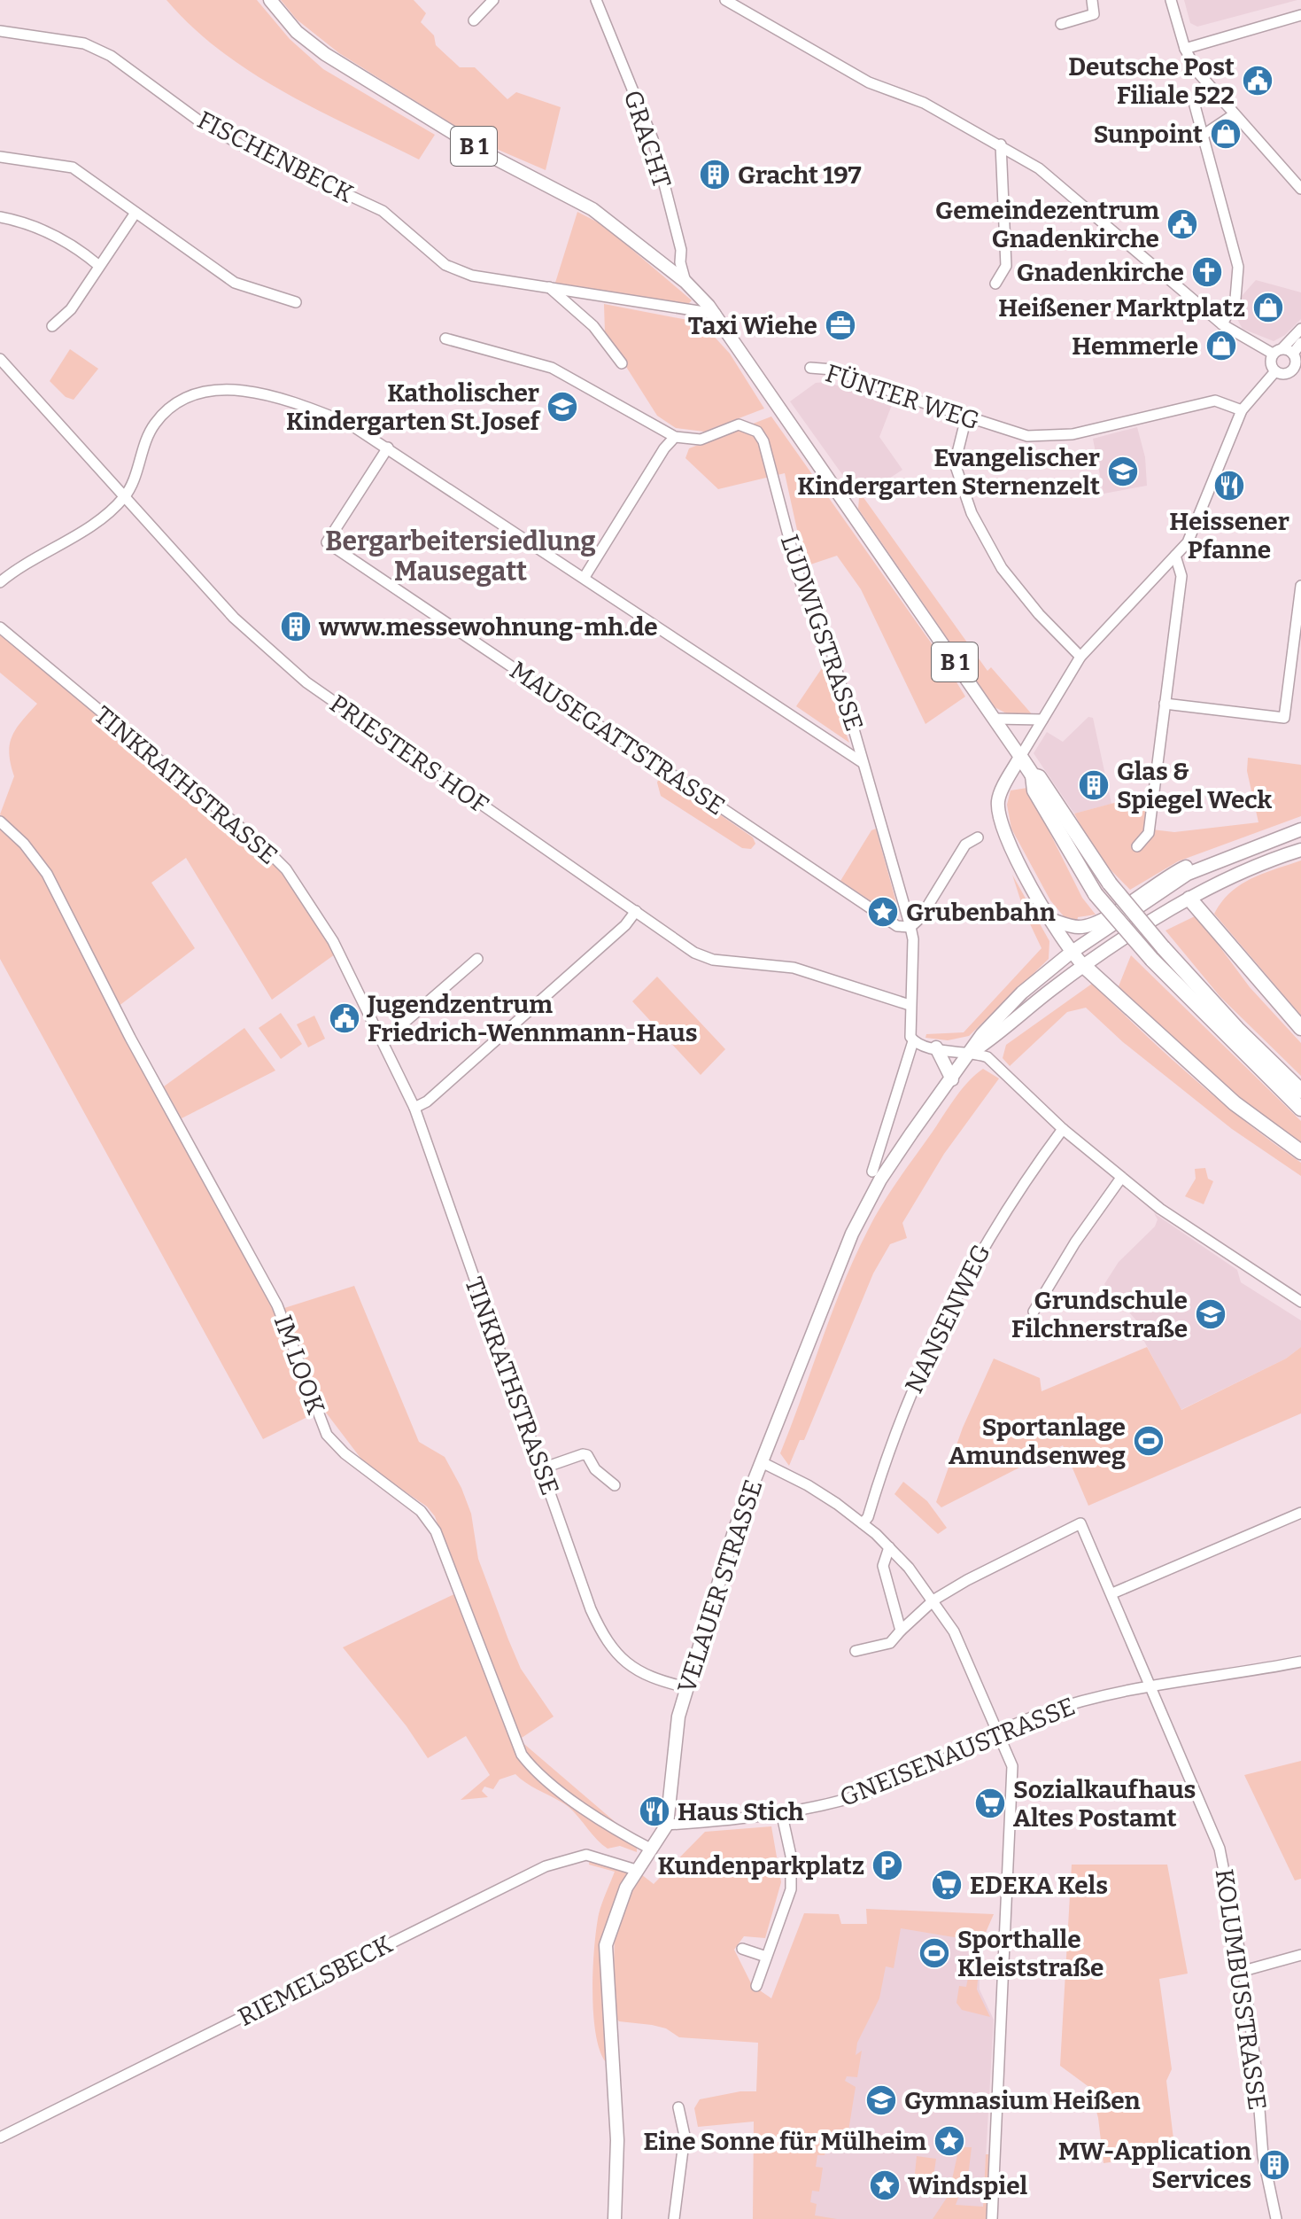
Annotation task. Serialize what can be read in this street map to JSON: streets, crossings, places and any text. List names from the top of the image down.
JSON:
{
  "streets": {
    "highway": ["B 1"],
    "main road": ["VELAUER STRASSE"],
    "street": [
      "GRACHT",
      "FISCHENBECK",
      "FÜNTER WEG",
      "LUDWIGSTRASSE",
      "MAUSEGATTSTRASSE",
      "PRIESTERS HOF",
      "TINKRATHSTRASSE",
      "NANSENWEG",
      "IM LOOK",
      "GNEISENAUSTRASSE",
      "RIEMELSBECK",
      "KOLUMBUSSTRASSE"
    ]
  },
  "crossings": [
    ["GRACHT", "B 1"],
    ["B 1", "FISCHENBECK"],
    ["LUDWIGSTRASSE", "MAUSEGATTSTRASSE"],
    ["TINKRATHSTRASSE", "VELAUER STRASSE"],
    ["IM LOOK", "VELAUER STRASSE"],
    ["VELAUER STRASSE", "GNEISENAUSTRASSE"],
    ["VELAUER STRASSE", "RIEMELSBECK"],
    ["GNEISENAUSTRASSE", "KOLUMBUSSTRASSE"]
  ],
  "districts": ["Bergarbeitersiedlung Mausegatt"],
  "places": {
    "public building": ["Deutsche Post Filiale 522", "Gemeindezentrum Gnadenkirche", "Jugendzentrum Friedrich-Wennmann-Haus"],
    "shop": ["Sunpoint", "Heißener Marktplatz", "Hemmerle"],
    "building": [
      "Gracht 197",
      "www.messewohnung-mh.de",
      "Glas & Spiegel Weck",
      "MW-Application Services"
    ],
    "church": ["Gnadenkirche"],
    "office": ["Taxi Wiehe"],
    "school or university": [
      "Katholischer Kindergarten St.Josef",
      "Evangelischer Kindergarten Sternenzelt",
      "Grundschule Filchnerstraße",
      "Gymnasium Heißen"
    ],
    "restaurant": ["Heissener Pfanne", "Haus Stich"],
    "place": ["Grubenbahn", "Eine Sonne für Mülheim", "Windspiel"],
    "sports": ["Sportanlage Amundsenweg", "Sporthalle Kleiststraße"],
    "supermarket": ["Sozialkaufhaus Altes Postamt", "EDEKA Kels"],
    "parking": ["Kundenparkplatz"]
  }
}
